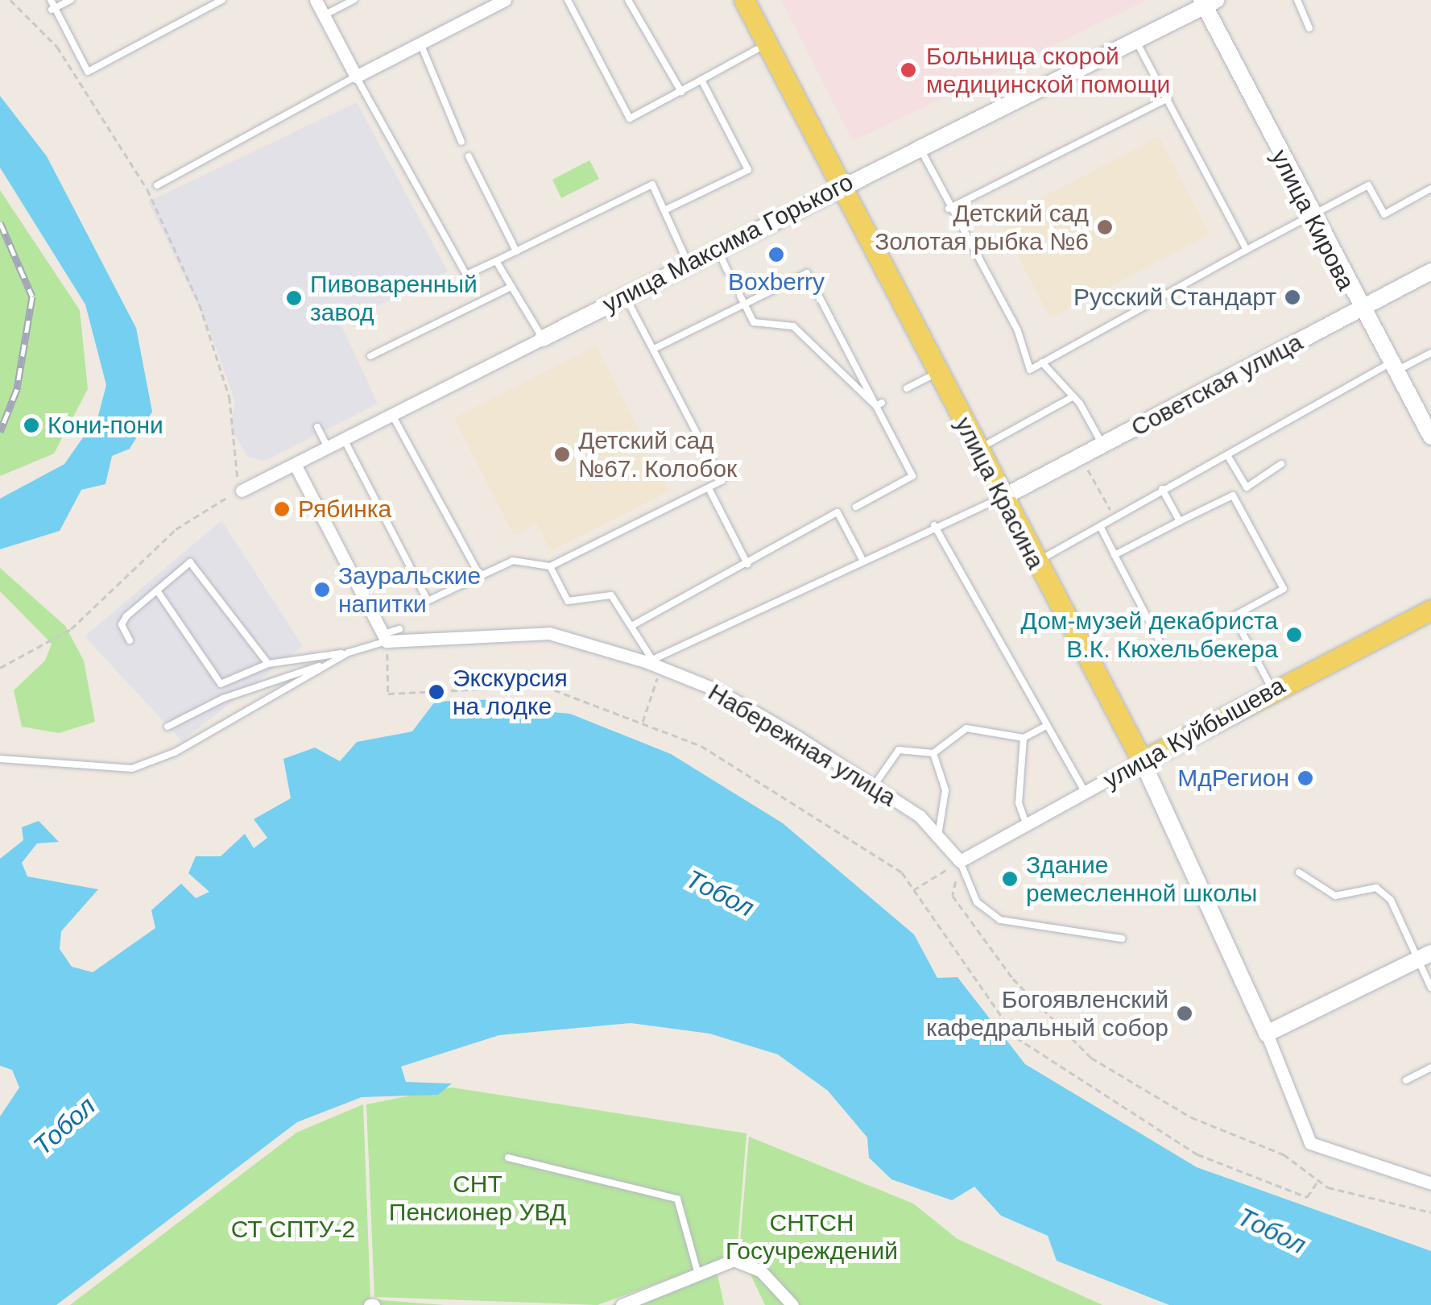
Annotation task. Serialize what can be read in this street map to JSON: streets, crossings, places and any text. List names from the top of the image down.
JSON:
{
  "streets": {
    "main road": ["улица Красина", "улица Куйбышева"],
    "street": [
      "улица Кирова",
      "улица Максима Горького",
      "Советская улица",
      "Набережная улица"
    ]
  },
  "crossings": [
    ["улица Кирова", "улица Максима Горького"],
    ["улица Кирова", "Советская улица"],
    ["улица Максима Горького", "улица Красина"],
    ["Советская улица", "улица Красина"],
    ["улица Красина", "улица Куйбышева"],
    ["улица Куйбышева", "Набережная улица"]
  ],
  "water": ["Тобол"],
  "parks": ["СНТ Пенсионер УВД", "СНТСН Госучреждений", "СТ СПТУ-2"],
  "places": [
    "Больница скорой медицинской помощи",
    "Детский сад Золотая рыбка №6",
    "Boxberry",
    "Русский Стандарт",
    "Пивоваренный завод",
    "Кони-пони",
    "Детский сад №67. Колобок",
    "Рябинка",
    "Зауральские напитки",
    "Дом-музей декабриста В.К. Кюхельбекера",
    "Экскурсия на лодке",
    "МдРегион",
    "Здание ремесленной школы",
    "Богоявленский кафедральный собор"
  ]
}
